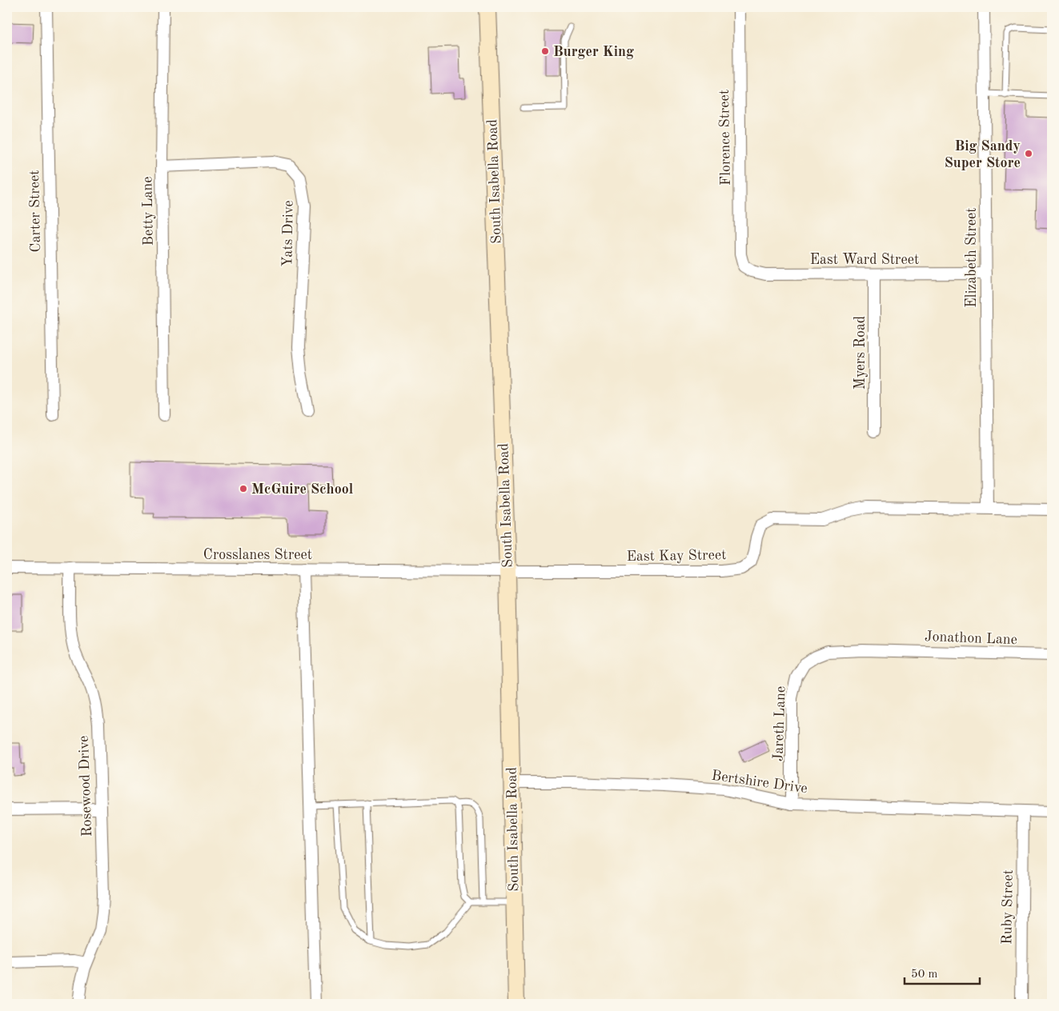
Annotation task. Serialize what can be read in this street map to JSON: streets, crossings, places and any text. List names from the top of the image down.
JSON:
{
  "streets": {
    "main road": ["South Isabella Road"],
    "street": [
      "Florence Street",
      "Carter Street",
      "Betty Lane",
      "Yats Drive",
      "Elizabeth Street",
      "East Ward Street",
      "Myers Road",
      "Crosslanes Street",
      "East Kay Street",
      "Jonathon Lane",
      "Jareth Lane",
      "Bertshire Drive",
      "Rosewood Drive",
      "Ruby Street"
    ]
  },
  "crossings": [
    ["Florence Street", "East Ward Street"],
    ["South Isabella Road", "Crosslanes Street"],
    ["South Isabella Road", "East Kay Street"],
    ["South Isabella Road", "Bertshire Drive"],
    ["Betty Lane", "Yats Drive"],
    ["Elizabeth Street", "East Ward Street"],
    ["Elizabeth Street", "East Kay Street"],
    ["East Ward Street", "Myers Road"],
    ["Crosslanes Street", "East Kay Street"],
    ["Crosslanes Street", "Rosewood Drive"],
    ["Jonathon Lane", "Jareth Lane"],
    ["Jareth Lane", "Bertshire Drive"],
    ["Bertshire Drive", "Ruby Street"]
  ],
  "places": ["Burger King", "Big Sandy Super Store", "McGuire School"],
  "scale_bar": "50 m"
}
